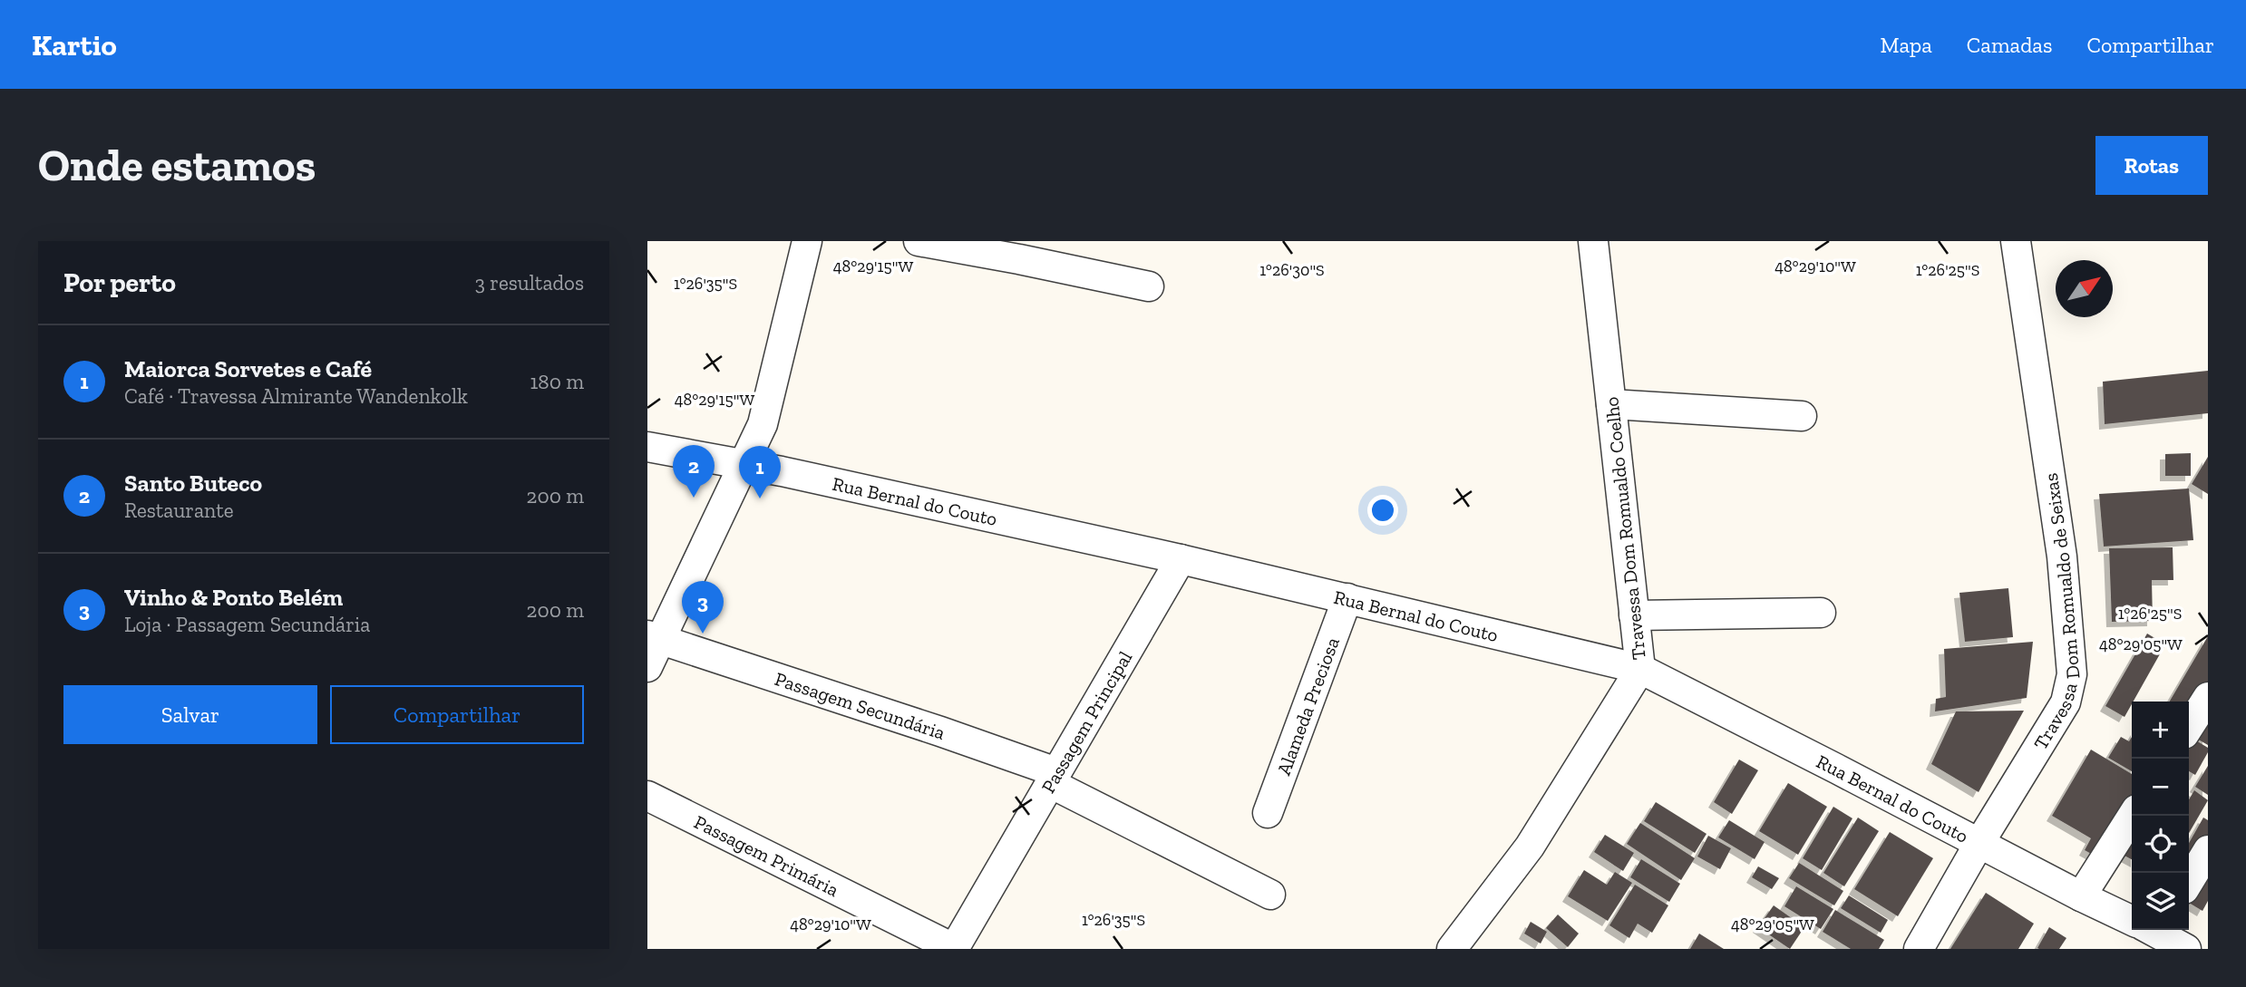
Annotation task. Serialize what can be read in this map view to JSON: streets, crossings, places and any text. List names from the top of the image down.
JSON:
{
  "streets": {
    "street": [
      "Rua Bernal do Couto",
      "Travessa Dom Romualdo Coelho",
      "Travessa Dom Romualdo de Seixas",
      "Passagem Secundária",
      "Alameda Preciosa",
      "Passagem Principal",
      "Passagem Primária"
    ]
  },
  "crossings": [
    ["Rua Bernal do Couto", "Travessa Dom Romualdo Coelho"],
    ["Rua Bernal do Couto", "Travessa Dom Romualdo de Seixas"],
    ["Rua Bernal do Couto", "Alameda Preciosa"],
    ["Rua Bernal do Couto", "Passagem Principal"],
    ["Passagem Secundária", "Passagem Principal"],
    ["Passagem Principal", "Passagem Primária"]
  ],
  "north": "top right",
  "page": {
    "header": "Kartio",
    "nav": ["Mapa", "Camadas", "Compartilhar"],
    "buttons": [
      "Rotas",
      ["Salvar", "Compartilhar"]
    ],
    "title": "Onde estamos",
    "heading": ["Por perto", "3 resultados"],
    "list": [
      {
        "mark": "1",
        "name": "Maiorca Sorvetes e Café",
        "note": "Café · Travessa Almirante Wandenkolk",
        "value": "180 m"
      },
      {
        "mark": "2",
        "name": "Santo Buteco",
        "note": "Restaurante",
        "value": "200 m"
      },
      {
        "mark": "3",
        "name": "Vinho & Ponto Belém",
        "note": "Loja · Passagem Secundária",
        "value": "200 m"
      }
    ],
    "pins": ["2", "1", "3"],
    "map_buttons": ["+", "−"]
  },
  "coordinates": [
    "48°29'15\"W",
    "48°29'10\"W",
    "1°26'30\"S",
    "1°26'25\"S",
    "1°26'35\"S",
    "48°29'05\"W"
  ]
}
